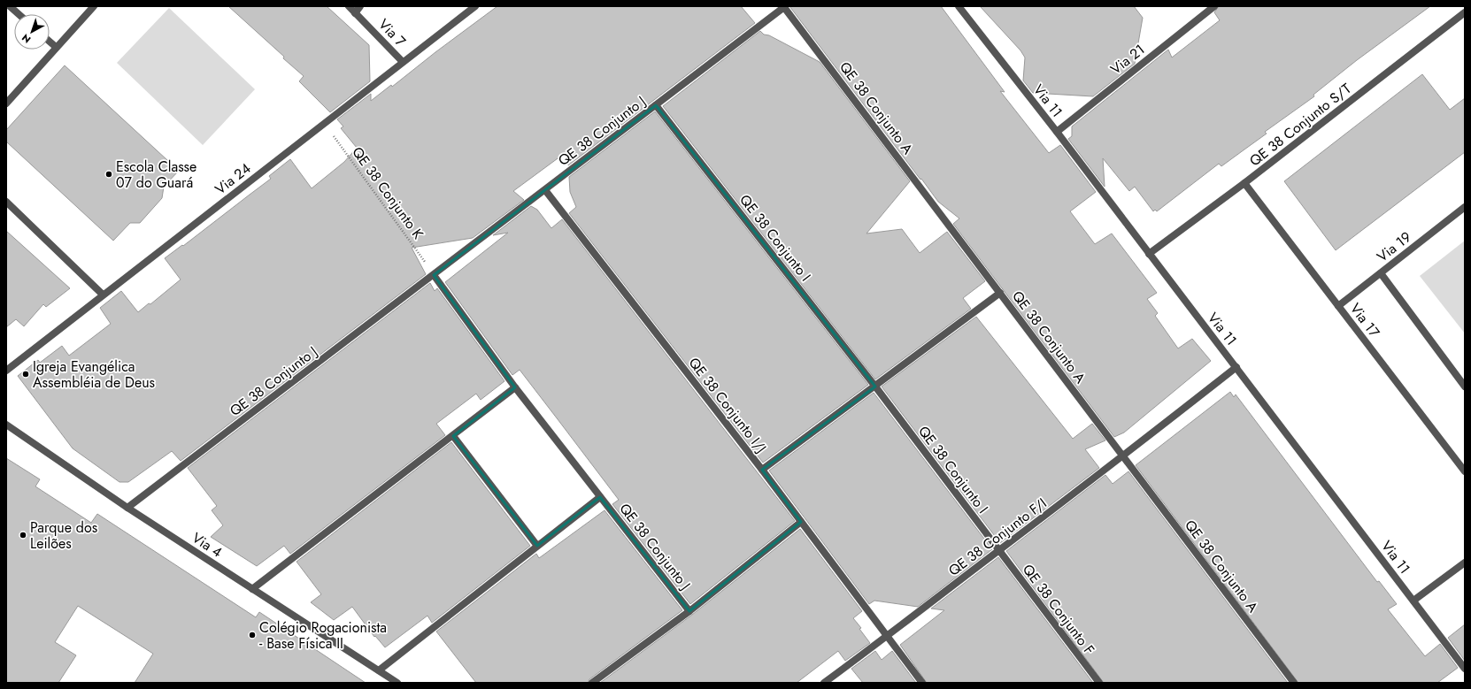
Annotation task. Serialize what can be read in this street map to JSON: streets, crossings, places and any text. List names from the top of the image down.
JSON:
{
  "streets": {
    "street": [
      "Via 7",
      "Via 21",
      "Via 11",
      "QE 38 Conjunto A",
      "QE 38 Conjunto S/T",
      "QE 38 Conjunto J",
      "Via 24",
      "QE 38 Conjunto I",
      "Via 19",
      "Via 17",
      "QE 38 Conjunto I/J",
      "QE 38 Conjunto F/I",
      "Via 4",
      "QE 38 Conjunto F"
    ],
    "path": ["QE 38 Conjunto K"]
  },
  "crossings": [
    ["Via 7", "Via 24"],
    ["Via 21", "Via 11"],
    ["Via 11", "QE 38 Conjunto S/T"],
    ["Via 11", "QE 38 Conjunto F/I"],
    ["QE 38 Conjunto A", "QE 38 Conjunto J"],
    ["QE 38 Conjunto A", "QE 38 Conjunto F/I"],
    ["QE 38 Conjunto S/T", "Via 17"],
    ["QE 38 Conjunto J", "QE 38 Conjunto K"],
    ["QE 38 Conjunto J", "QE 38 Conjunto I"],
    ["QE 38 Conjunto J", "QE 38 Conjunto I/J"],
    ["QE 38 Conjunto J", "Via 4"],
    ["Via 24", "QE 38 Conjunto K"],
    ["QE 38 Conjunto I", "QE 38 Conjunto F/I"],
    ["QE 38 Conjunto I", "QE 38 Conjunto F"],
    ["Via 19", "Via 17"],
    ["QE 38 Conjunto I/J", "QE 38 Conjunto F/I"],
    ["QE 38 Conjunto F/I", "QE 38 Conjunto F"]
  ],
  "places": [
    "Escola Classe 07 do Guará",
    "Igreja Evangélica Assembléia de Deus",
    "Parque dos Leilões",
    "Colégio Rogacionista - Base Física II"
  ],
  "north": "bottom left"
}
